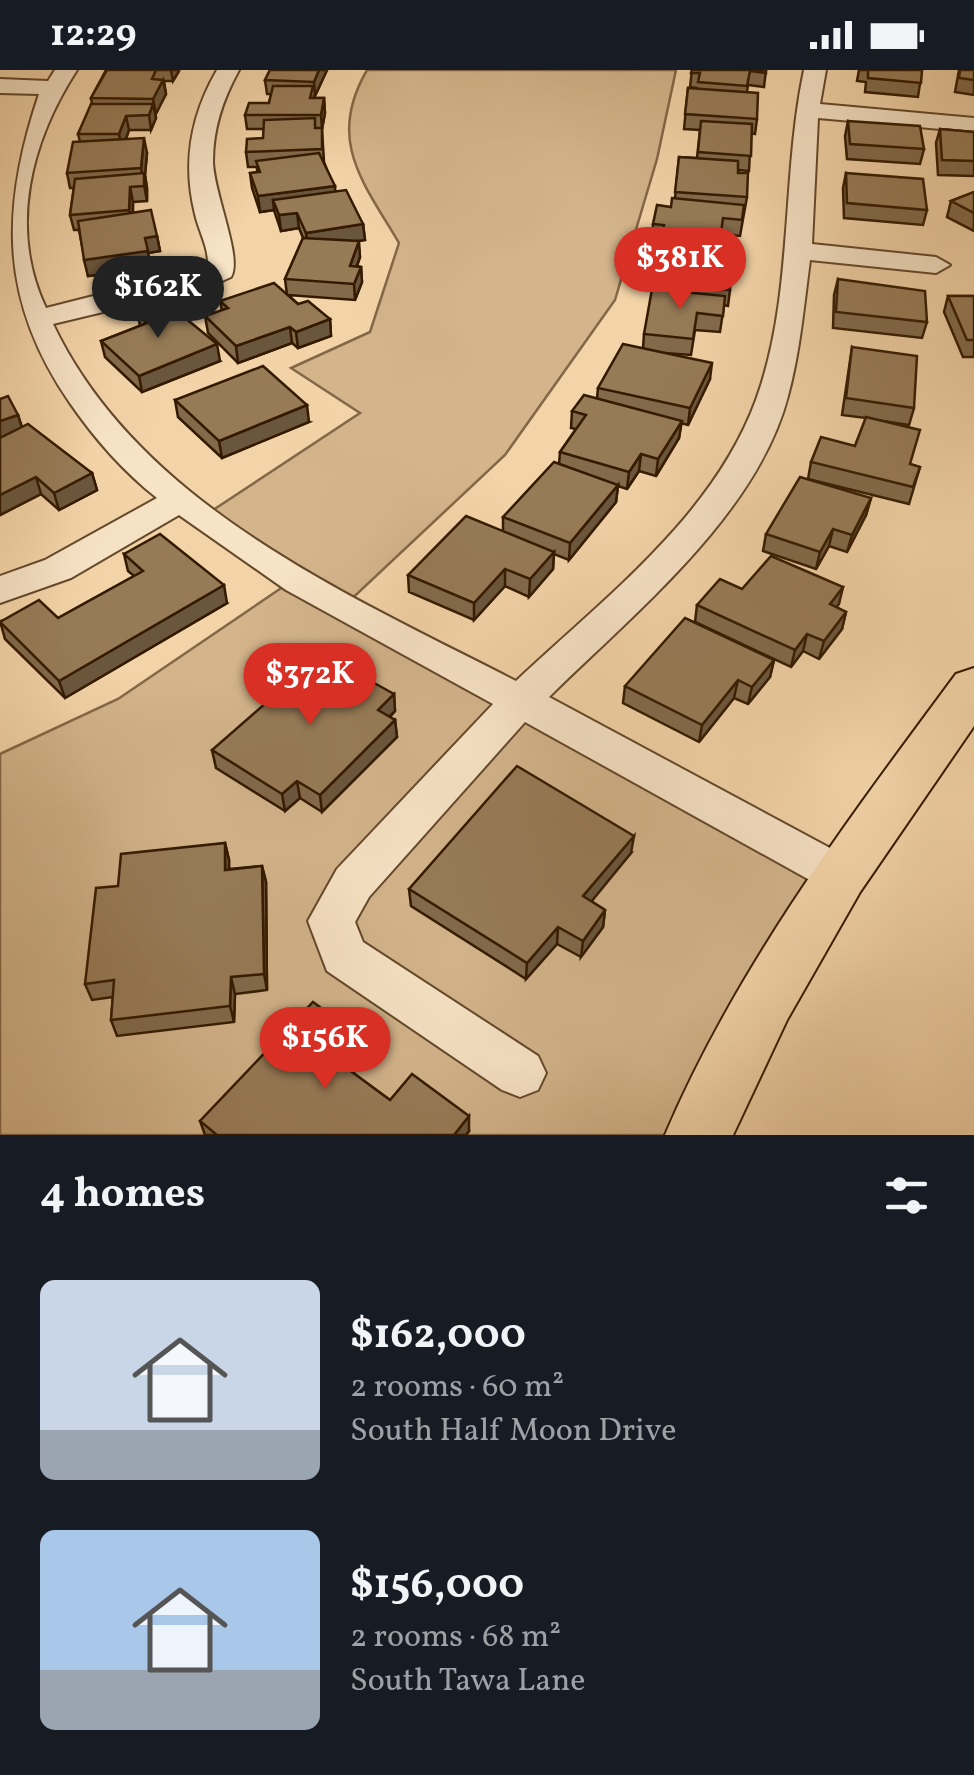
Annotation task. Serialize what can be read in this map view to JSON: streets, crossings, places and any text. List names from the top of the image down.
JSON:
{
  "page": {
    "status": "12:29",
    "price": [
      "$381K",
      "$162K",
      "$372K",
      "$156K"
    ],
    "heading": "4 homes",
    "list": [
      {
        "name": "$162,000",
        "note": "2 rooms · 60 m² · South Half Moon Drive"
      },
      {
        "name": "$156,000",
        "note": "2 rooms · 68 m² · South Tawa Lane"
      }
    ]
  }
}
